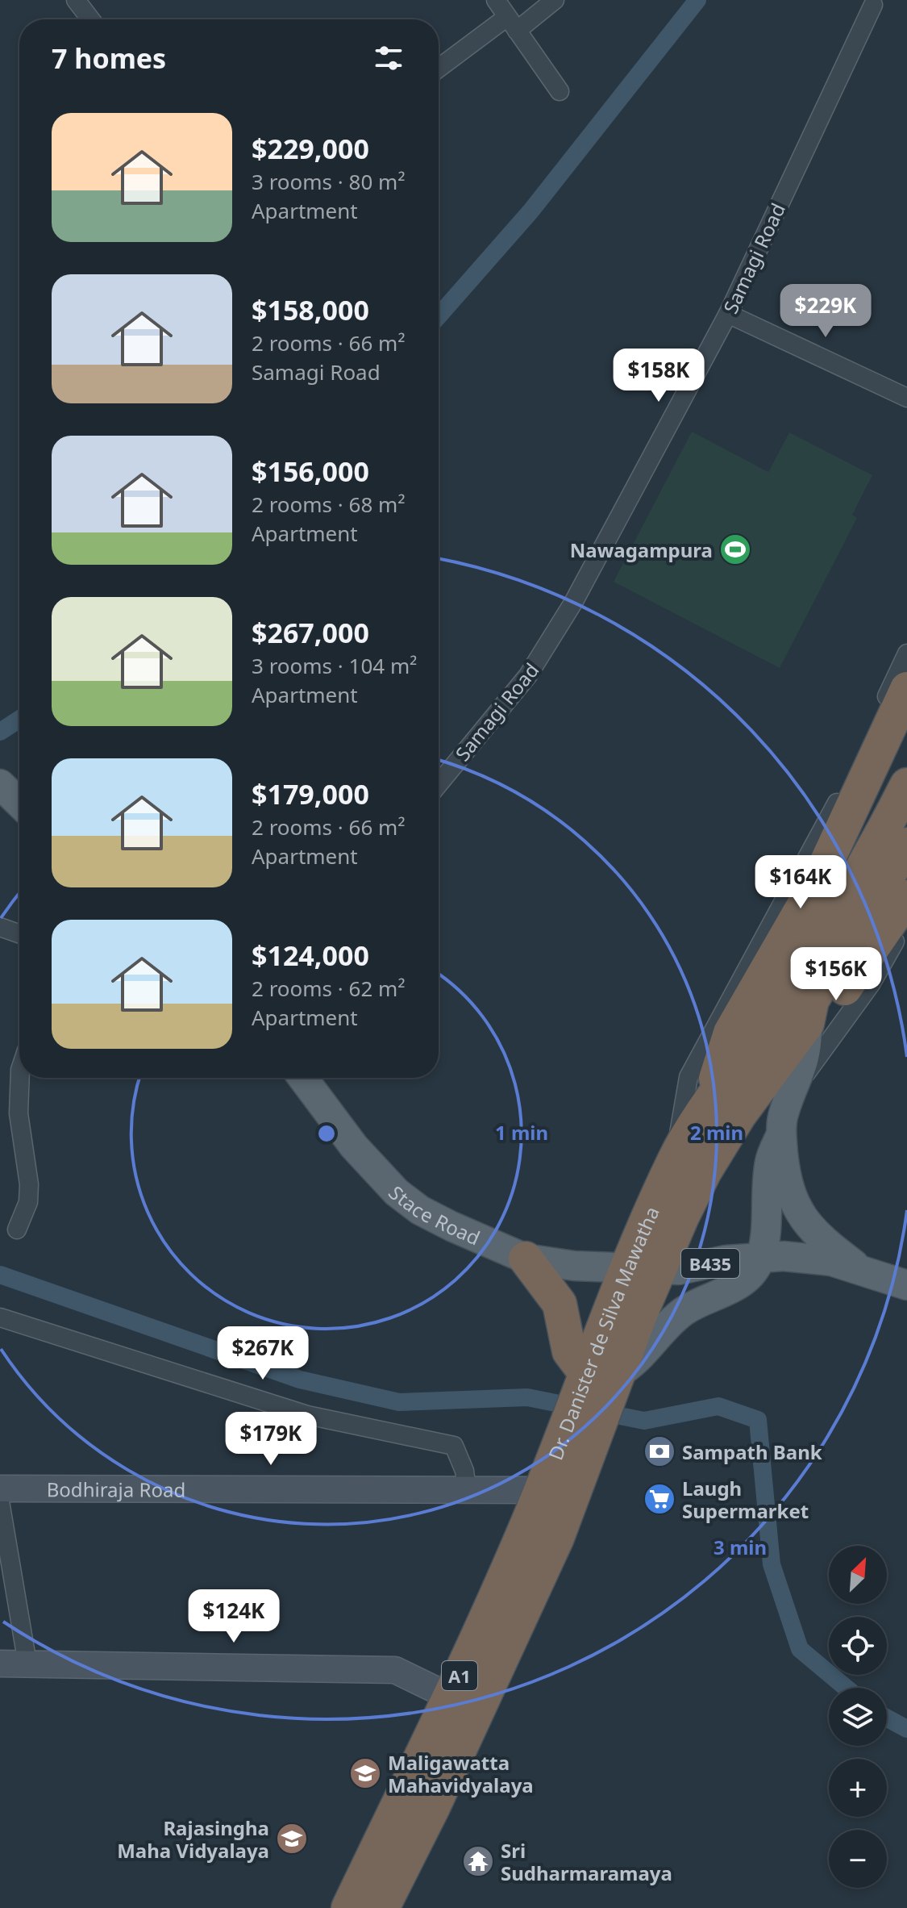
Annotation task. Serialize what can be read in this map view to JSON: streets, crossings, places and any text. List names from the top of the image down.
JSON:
{
  "streets": {
    "highway": ["Dr. Danister de Silva Mawatha", "A1"],
    "main road": ["Stace Road", "B435"],
    "street": ["Samagi Road", "Bodhiraja Road"]
  },
  "crossings": [
    ["Stace Road", "B435"],
    ["Stace Road", "Dr. Danister de Silva Mawatha"],
    ["B435", "Dr. Danister de Silva Mawatha"],
    ["Dr. Danister de Silva Mawatha", "Bodhiraja Road"]
  ],
  "places": {
    "sports": ["Nawagampura"],
    "bank": ["Sampath Bank"],
    "supermarket": ["Laugh Supermarket"],
    "school or university": ["Maligawatta Mahavidyalaya", "Rajasingha Maha Vidyalaya"],
    "temple": ["Sri Sudharmaramaya"]
  },
  "north": "top right",
  "page": {
    "heading": "7 homes",
    "list": [
      {
        "name": "$229,000",
        "note": "3 rooms · 80 m² · Apartment"
      },
      {
        "name": "$158,000",
        "note": "2 rooms · 66 m² · Samagi Road"
      },
      {
        "name": "$156,000",
        "note": "2 rooms · 68 m² · Apartment"
      },
      {
        "name": "$267,000",
        "note": "3 rooms · 104 m² · Apartment"
      },
      {
        "name": "$179,000",
        "note": "2 rooms · 66 m² · Apartment"
      },
      {
        "name": "$124,000",
        "note": "2 rooms · 62 m² · Apartment"
      }
    ],
    "price": [
      "$229K",
      "$158K",
      "$164K",
      "$156K",
      "$267K",
      "$179K",
      "$124K"
    ],
    "map_buttons": ["+", "−"]
  },
  "rings": ["1 min", "2 min", "3 min"]
}
